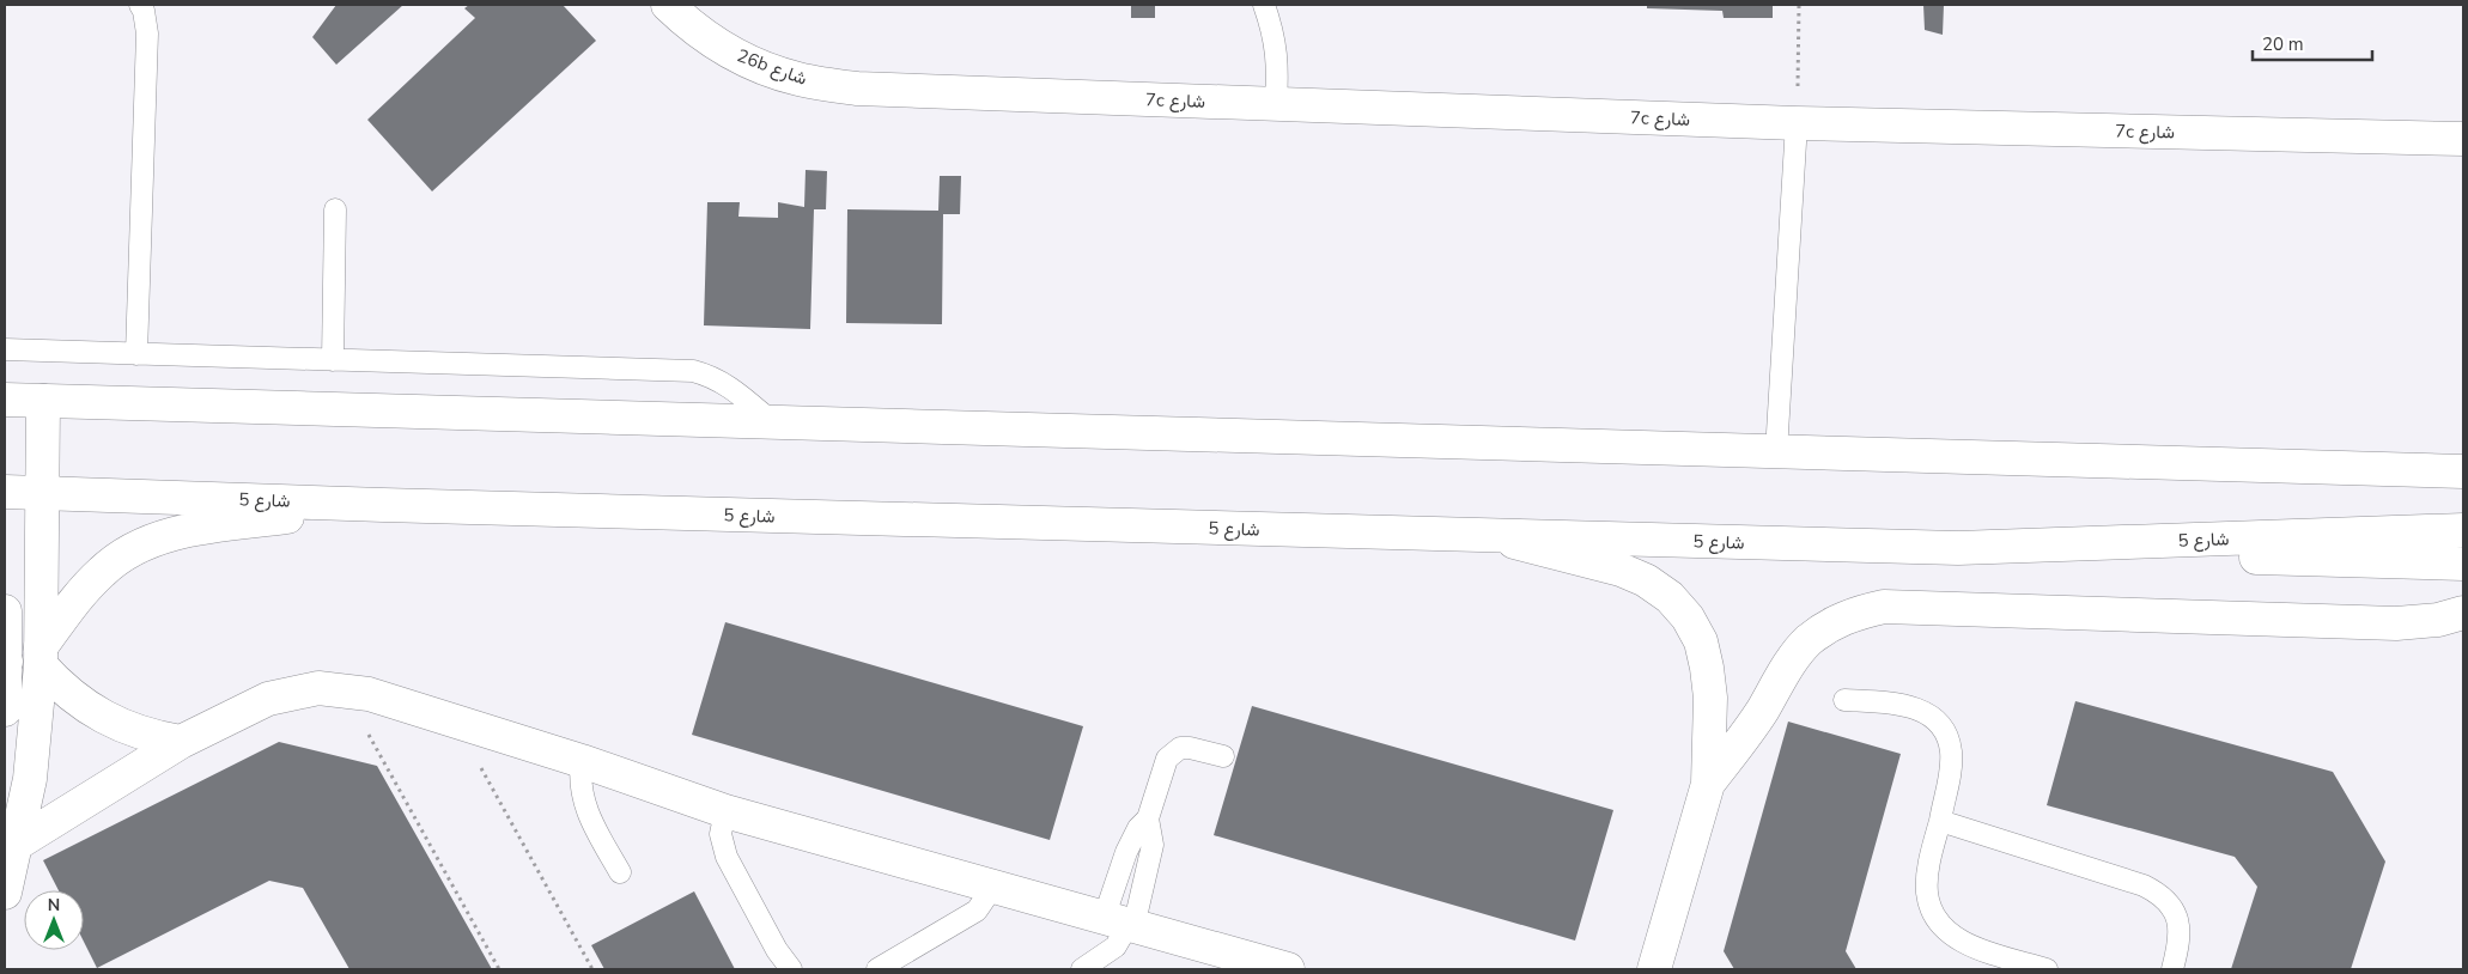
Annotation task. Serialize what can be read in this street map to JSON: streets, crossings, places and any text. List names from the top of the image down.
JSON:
{
  "streets": {
    "street": ["26b شارع", "7c شارع", "شارع 5"]
  },
  "crossings": [
    ["26b شارع", "7c شارع"]
  ],
  "scale_bar": "20 m",
  "north": "top"
}
